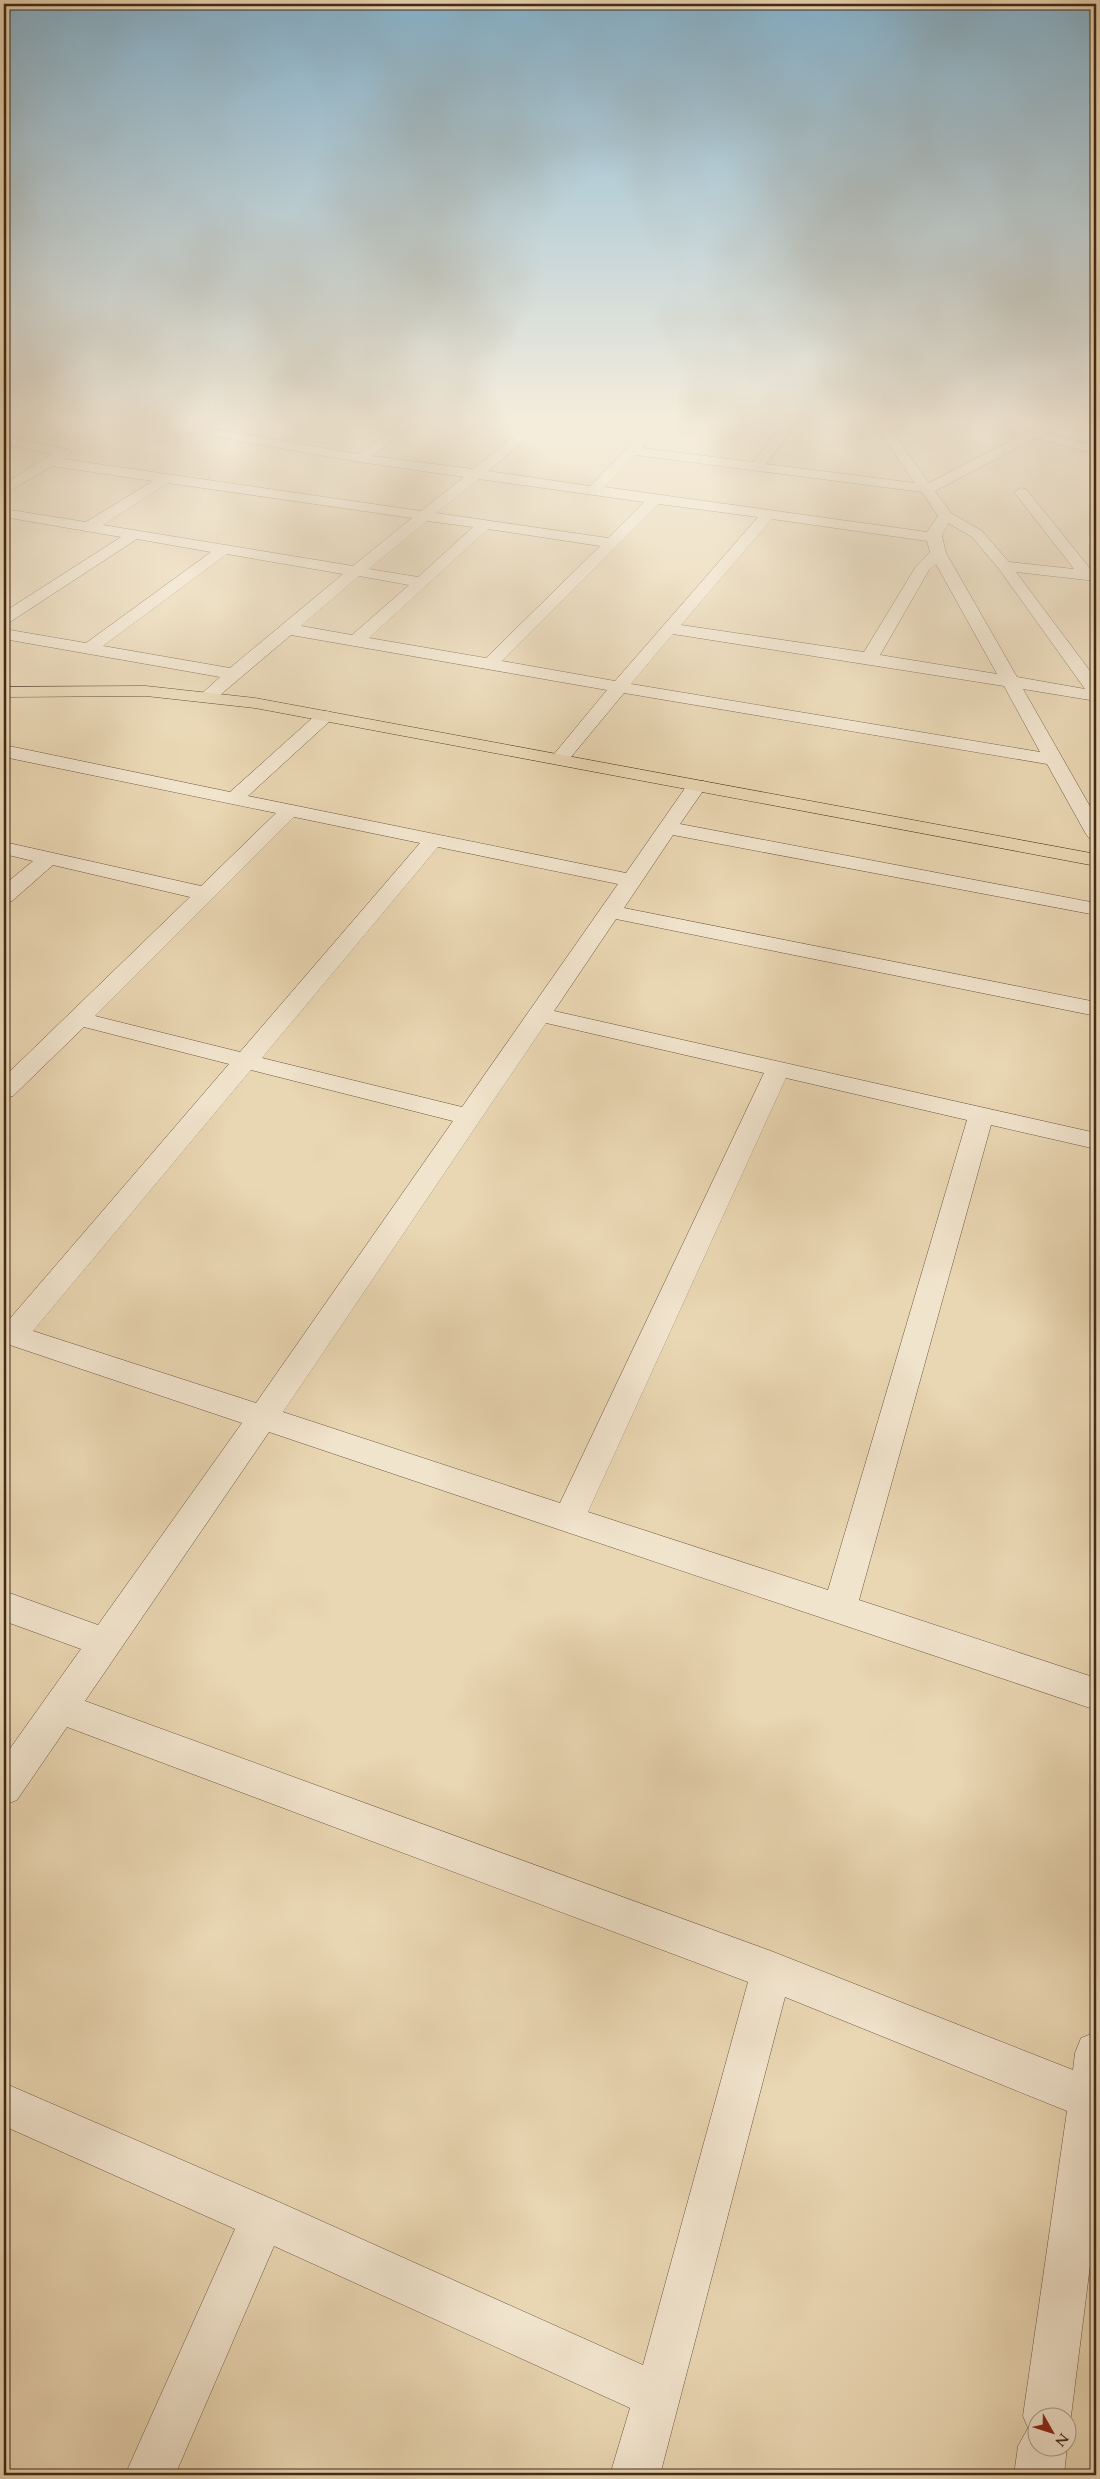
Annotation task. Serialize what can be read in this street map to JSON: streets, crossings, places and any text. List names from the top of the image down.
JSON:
{
  "north": "bottom right"
}
